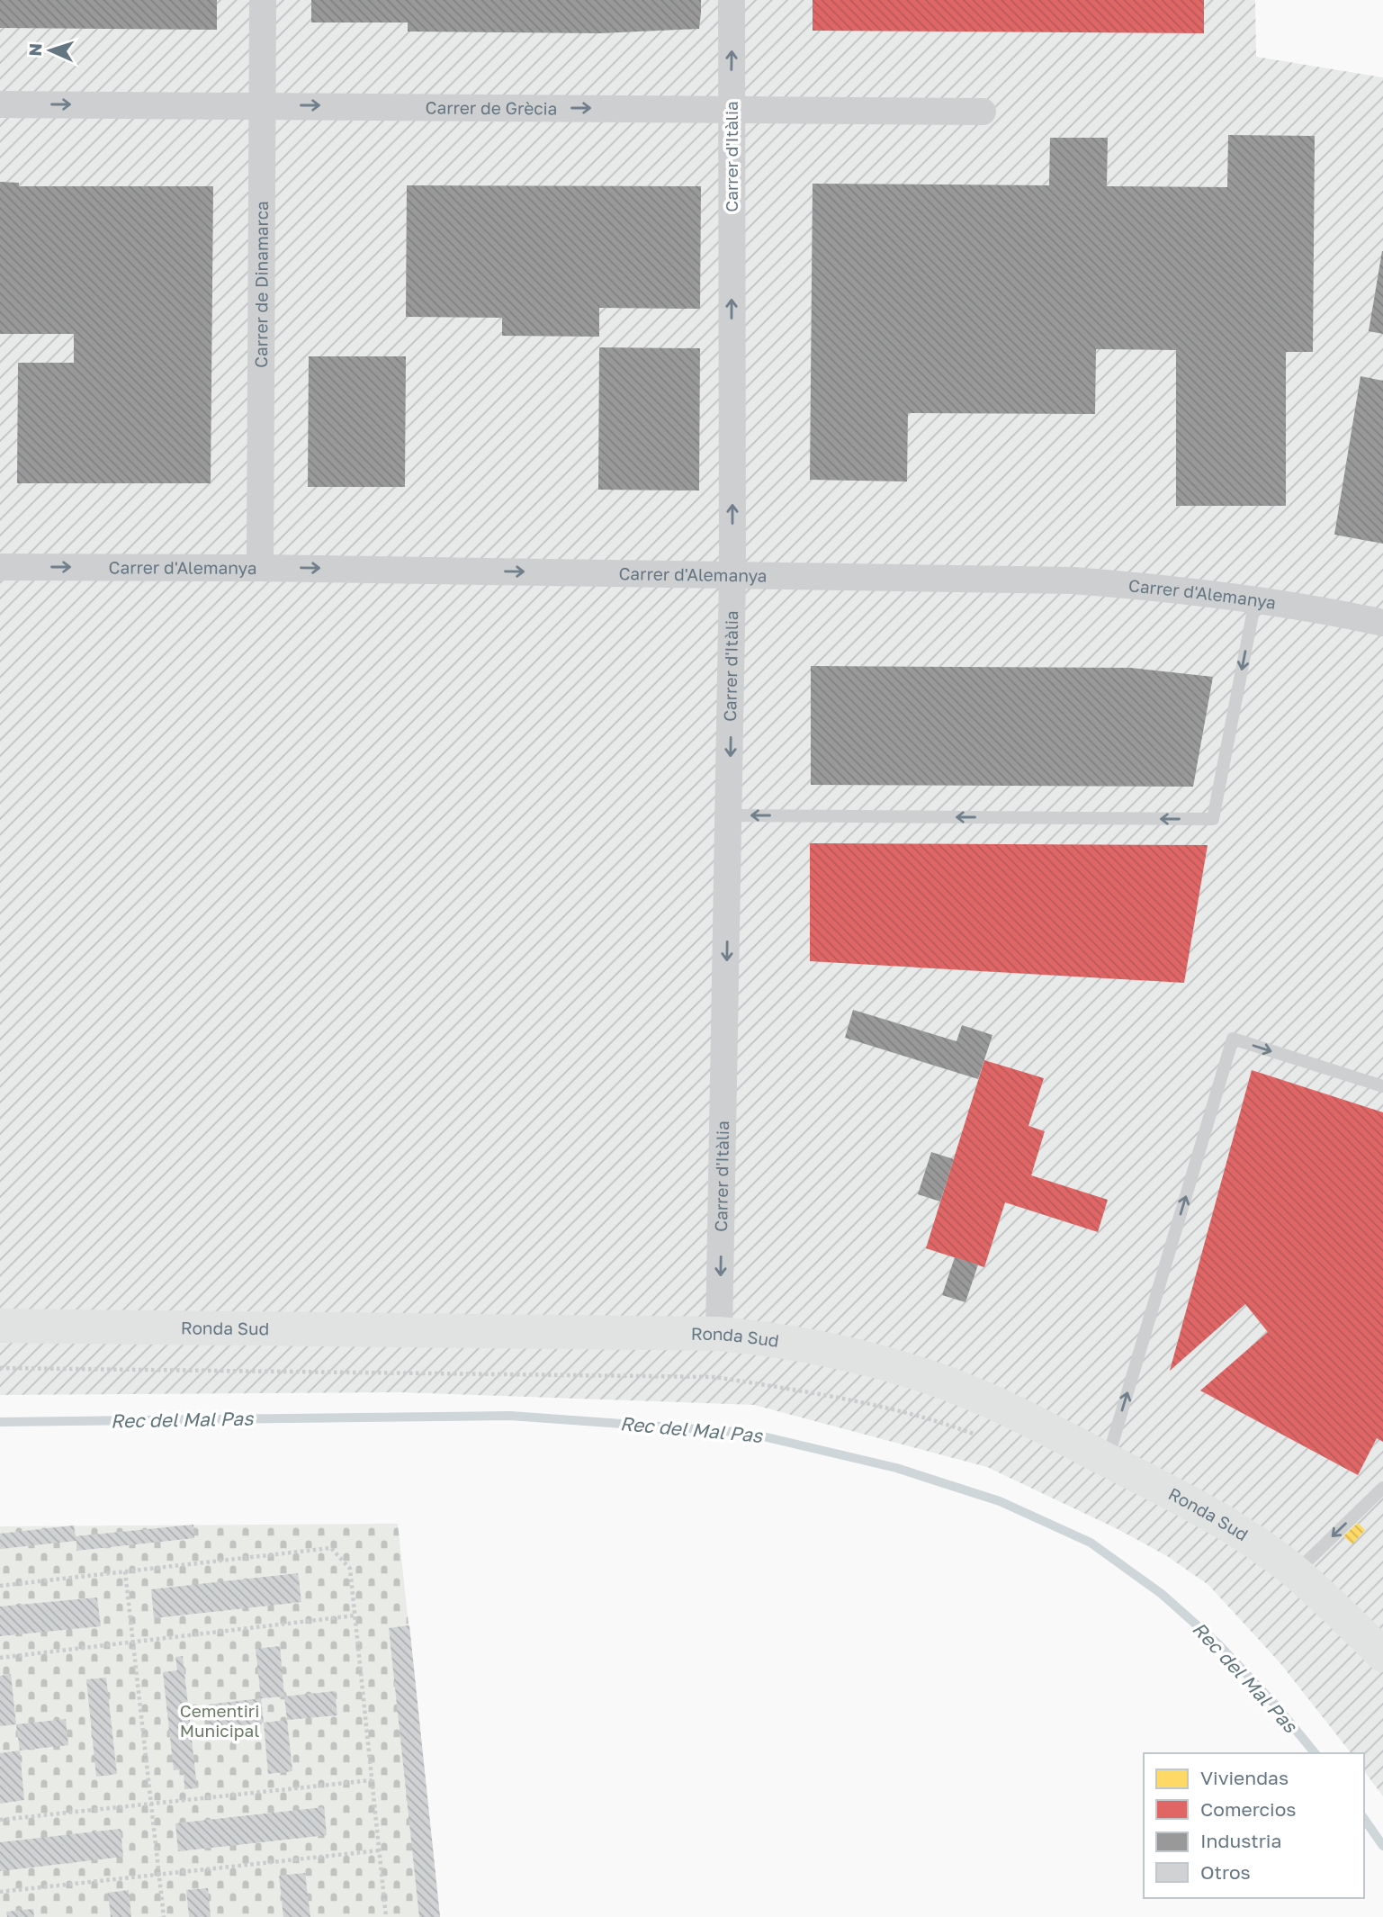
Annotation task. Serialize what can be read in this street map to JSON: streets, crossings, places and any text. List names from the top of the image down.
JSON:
{
  "streets": {
    "main road": ["Ronda Sud"],
    "street": [
      "Carrer de Grècia",
      "Carrer d'Itàlia",
      "Carrer de Dinamarca",
      "Carrer d'Alemanya"
    ]
  },
  "crossings": [
    ["Carrer de Grècia", "Carrer d'Itàlia"],
    ["Carrer de Grècia", "Carrer de Dinamarca"],
    ["Carrer d'Itàlia", "Carrer d'Alemanya"],
    ["Carrer d'Itàlia", "Ronda Sud"],
    ["Carrer de Dinamarca", "Carrer d'Alemanya"]
  ],
  "one_way": ["Carrer de Grècia", "Carrer d'Alemanya"],
  "water": ["Rec del Mal Pas"],
  "parks": ["Cementiri Municipal"],
  "legend": [
    "Viviendas",
    "Comercios",
    "Industria",
    "Otros"
  ],
  "north": "left"
}
